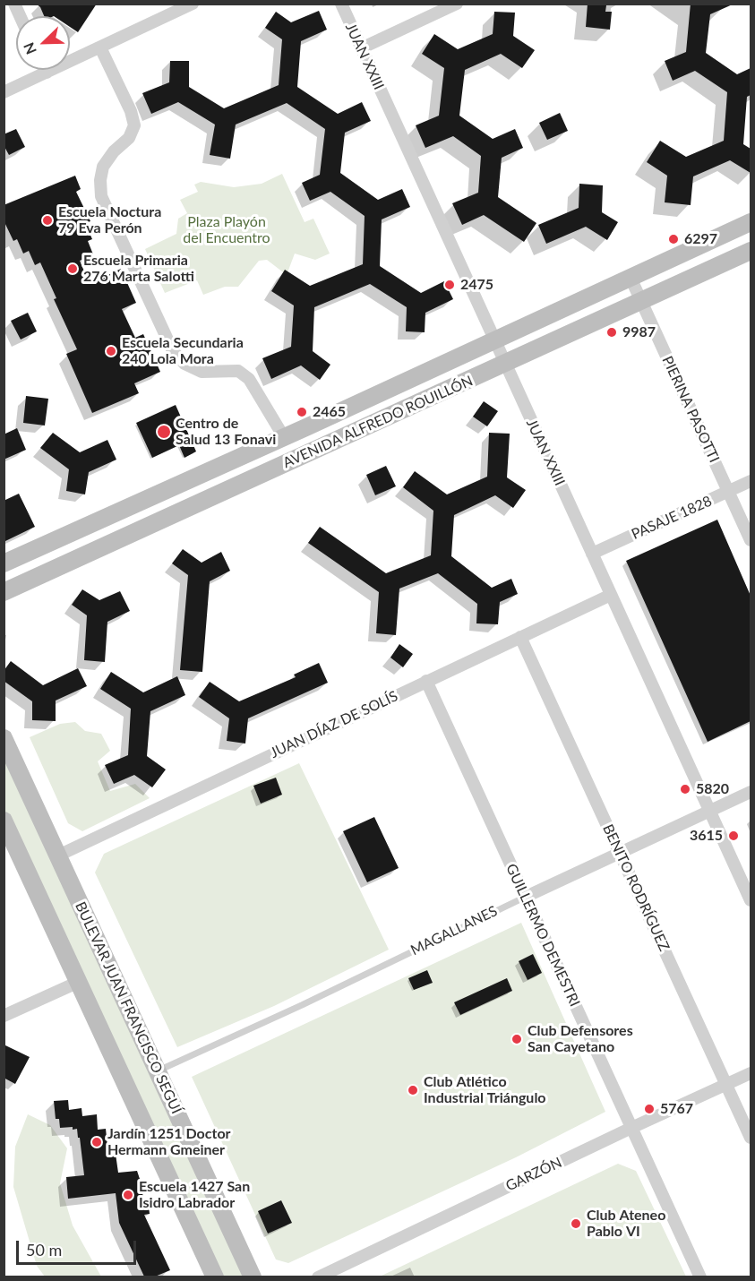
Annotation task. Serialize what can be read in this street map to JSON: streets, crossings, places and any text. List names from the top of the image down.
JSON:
{
  "streets": {
    "street": [
      "JUAN XXIII",
      "PIERINA PASOTTI",
      "AVENIDA ALFREDO ROUILLÓN",
      "PASAJE 1828",
      "JUAN DÍAZ DE SOLÍS",
      "BENITO RODRÍGUEZ",
      "MAGALLANES",
      "GUILLERMO DEMESTRI",
      "BULEVAR JUAN FRANCISCO SEGUÍ",
      "GARZÓN"
    ]
  },
  "crossings": [
    ["JUAN XXIII", "AVENIDA ALFREDO ROUILLÓN"],
    ["JUAN XXIII", "PASAJE 1828"],
    ["JUAN XXIII", "JUAN DÍAZ DE SOLÍS"],
    ["JUAN XXIII", "MAGALLANES"],
    ["PIERINA PASOTTI", "AVENIDA ALFREDO ROUILLÓN"],
    ["PIERINA PASOTTI", "PASAJE 1828"],
    ["JUAN DÍAZ DE SOLÍS", "BENITO RODRÍGUEZ"],
    ["JUAN DÍAZ DE SOLÍS", "GUILLERMO DEMESTRI"],
    ["JUAN DÍAZ DE SOLÍS", "BULEVAR JUAN FRANCISCO SEGUÍ"],
    ["BENITO RODRÍGUEZ", "MAGALLANES"],
    ["BENITO RODRÍGUEZ", "GARZÓN"],
    ["MAGALLANES", "GUILLERMO DEMESTRI"],
    ["MAGALLANES", "BULEVAR JUAN FRANCISCO SEGUÍ"],
    ["GUILLERMO DEMESTRI", "GARZÓN"]
  ],
  "parks": ["Plaza Playón del Encuentro"],
  "places": [
    "Escuela Noctura 79 Eva Perón",
    "6297",
    "Escuela Primaria 276 Marta Salotti",
    "2475",
    "9987",
    "Escuela Secundaria 240 Lola Mora",
    "2465",
    "Centro de Salud 13 Fonavi",
    "5820",
    "3615",
    "Club Defensores San Cayetano",
    "Club Atlético Industrial Triángulo",
    "5767",
    "Jardín 1251 Doctor Hermann Gmeiner",
    "Escuela 1427 San Isidro Labrador",
    "Club Ateneo Pablo VI"
  ],
  "scale_bar": "50 m",
  "north": "bottom left"
}
